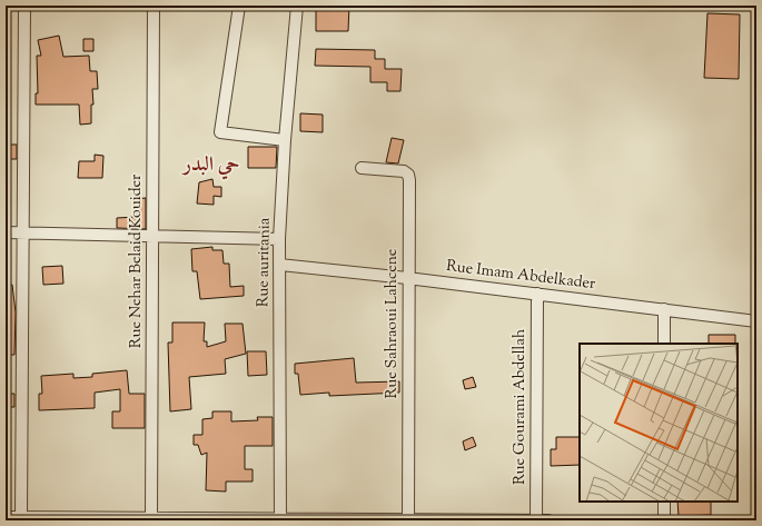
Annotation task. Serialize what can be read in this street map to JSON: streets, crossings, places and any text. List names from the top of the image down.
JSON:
{
  "streets": {
    "street": [
      "Rue Nehar Belaid Kouider",
      "Rue auritania",
      "Rue Imam Abdelkader",
      "Rue Sahraoui Lahcene",
      "Rue Gourami Abdellah"
    ]
  },
  "crossings": [
    ["Rue auritania", "Rue Imam Abdelkader"],
    ["Rue Imam Abdelkader", "Rue Sahraoui Lahcene"],
    ["Rue Imam Abdelkader", "Rue Gourami Abdellah"]
  ],
  "districts": ["حي البدر"]
}
